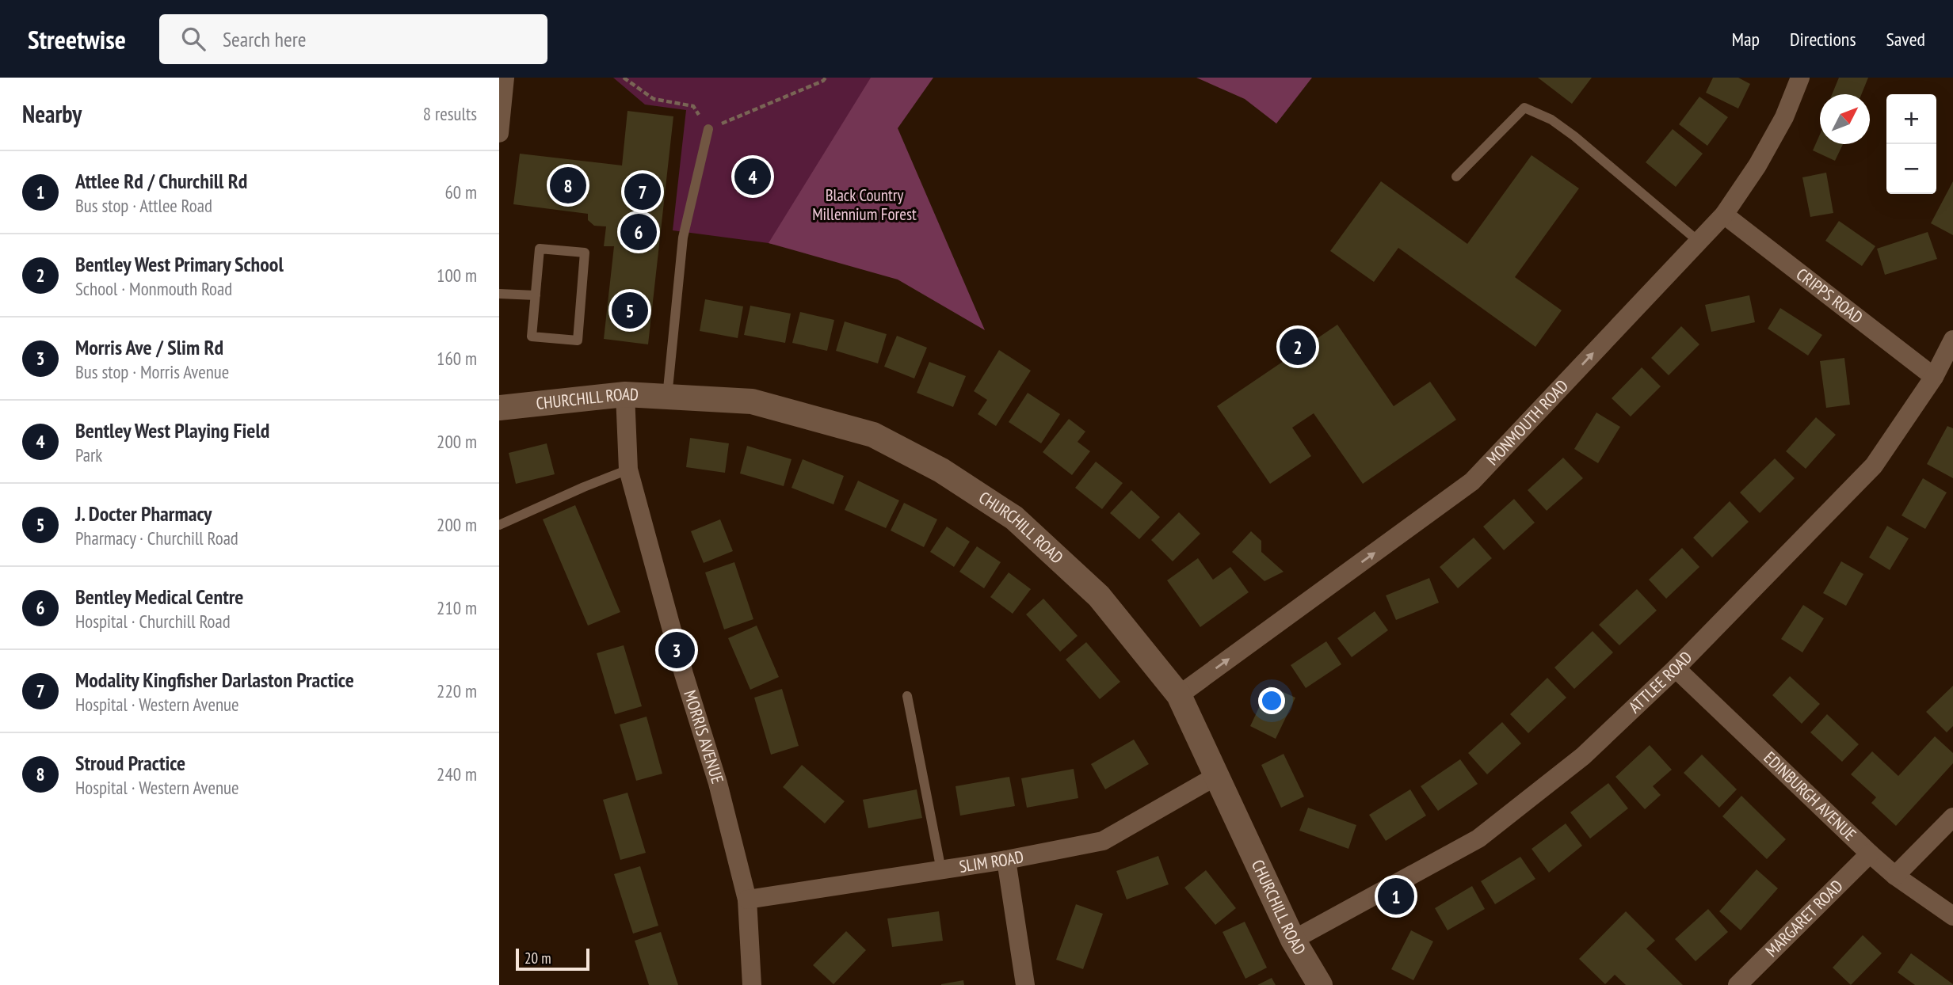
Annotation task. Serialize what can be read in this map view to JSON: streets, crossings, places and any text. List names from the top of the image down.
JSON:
{
  "streets": {
    "street": [
      "CRIPPS ROAD",
      "CHURCHILL ROAD",
      "MONMOUTH ROAD",
      "ATTLEE ROAD",
      "MORRIS AVENUE",
      "EDINBURGH AVENUE",
      "SLIM ROAD",
      "MARGARET ROAD"
    ]
  },
  "crossings": [
    ["CRIPPS ROAD", "MONMOUTH ROAD"],
    ["CRIPPS ROAD", "ATTLEE ROAD"],
    ["CHURCHILL ROAD", "MONMOUTH ROAD"],
    ["CHURCHILL ROAD", "ATTLEE ROAD"],
    ["CHURCHILL ROAD", "MORRIS AVENUE"],
    ["CHURCHILL ROAD", "SLIM ROAD"],
    ["ATTLEE ROAD", "EDINBURGH AVENUE"],
    ["MORRIS AVENUE", "SLIM ROAD"],
    ["EDINBURGH AVENUE", "MARGARET ROAD"]
  ],
  "one_way": ["MONMOUTH ROAD"],
  "parks": ["Black Country Millennium Forest"],
  "scale_bar": "20 m",
  "north": "top right",
  "page": {
    "header": "Streetwise",
    "search": "Search here",
    "nav": ["Map", "Directions", "Saved"],
    "heading": ["Nearby", "8 results"],
    "map_buttons": ["+", "−"],
    "list": [
      {
        "mark": "1",
        "name": "Attlee Rd / Churchill Rd",
        "note": "Bus stop · Attlee Road",
        "value": "60 m"
      },
      {
        "mark": "2",
        "name": "Bentley West Primary School",
        "note": "School · Monmouth Road",
        "value": "100 m"
      },
      {
        "mark": "3",
        "name": "Morris Ave / Slim Rd",
        "note": "Bus stop · Morris Avenue",
        "value": "160 m"
      },
      {
        "mark": "4",
        "name": "Bentley West Playing Field",
        "note": "Park",
        "value": "200 m"
      },
      {
        "mark": "5",
        "name": "J. Docter Pharmacy",
        "note": "Pharmacy · Churchill Road",
        "value": "200 m"
      },
      {
        "mark": "6",
        "name": "Bentley Medical Centre",
        "note": "Hospital · Churchill Road",
        "value": "210 m"
      },
      {
        "mark": "7",
        "name": "Modality Kingfisher Darlaston Practice",
        "note": "Hospital · Western Avenue",
        "value": "220 m"
      },
      {
        "mark": "8",
        "name": "Stroud Practice",
        "note": "Hospital · Western Avenue",
        "value": "240 m"
      }
    ],
    "pins": [
      "4",
      "8",
      "7",
      "6",
      "5",
      "2",
      "3",
      "1"
    ],
    "scale": "20 m"
  }
}
